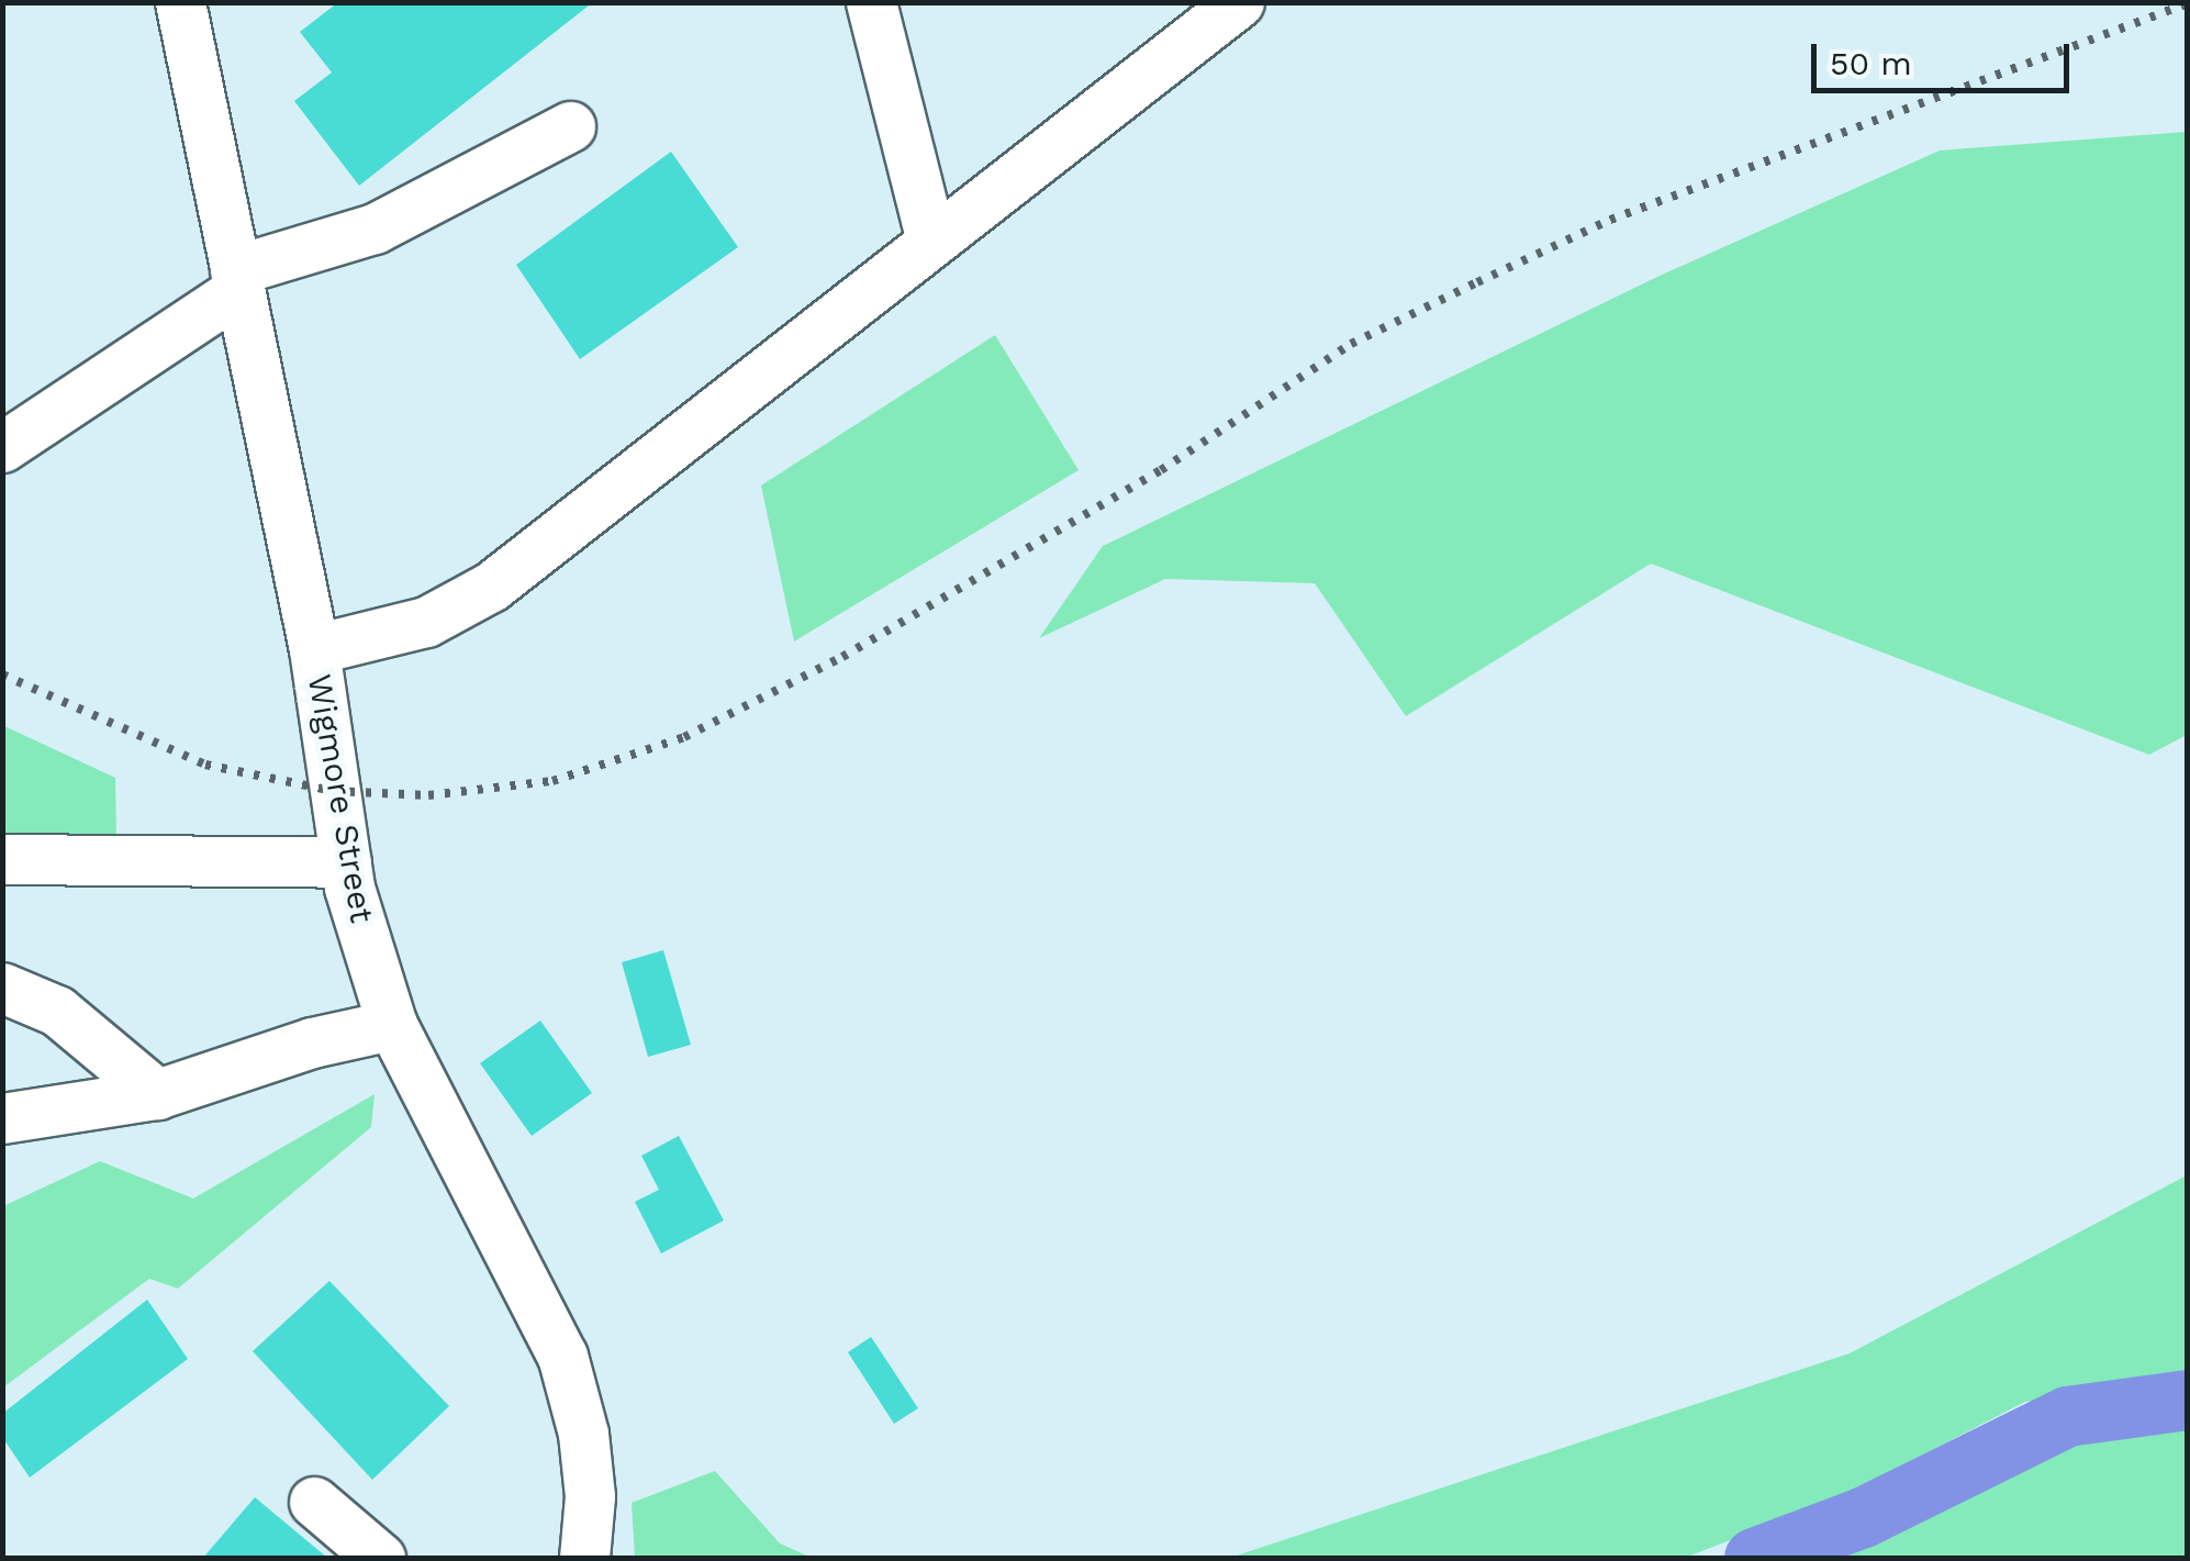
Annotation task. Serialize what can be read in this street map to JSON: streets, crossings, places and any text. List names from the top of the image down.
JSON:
{
  "streets": {
    "street": ["Wigmore Street"]
  },
  "scale_bar": "50 m"
}
